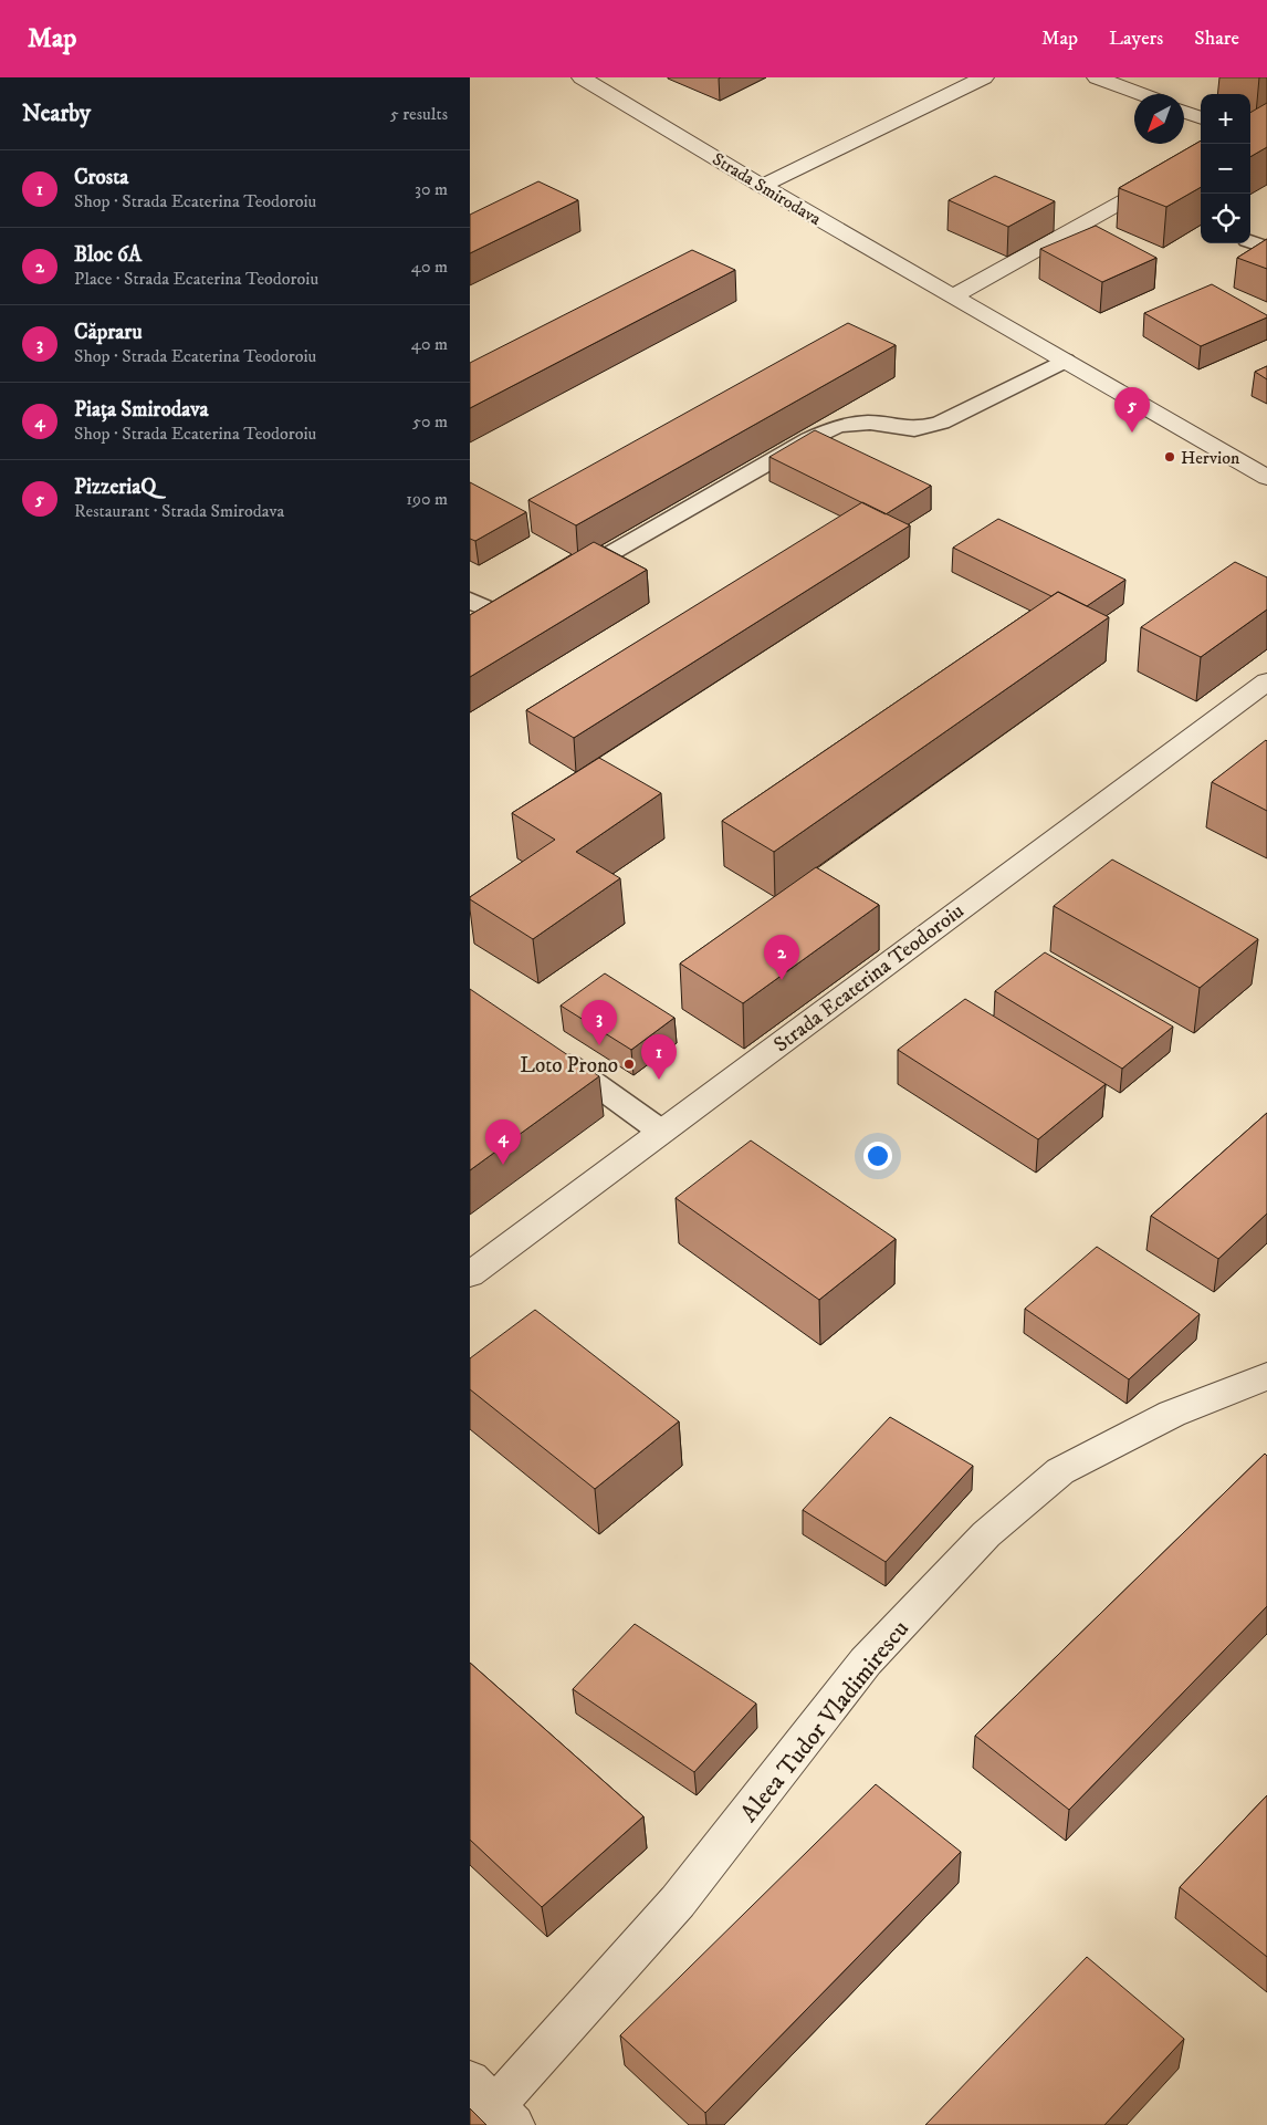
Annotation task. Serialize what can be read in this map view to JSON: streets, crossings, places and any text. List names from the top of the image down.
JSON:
{
  "streets": {
    "street": ["Strada Smirodava", "Strada Ecaterina Teodoroiu", "Aleea Tudor Vladimirescu"]
  },
  "places": ["Hervion", "Loto Prono"],
  "north": "bottom left",
  "page": {
    "header": "Map",
    "nav": ["Map", "Layers", "Share"],
    "heading": ["Nearby", "5 results"],
    "map_buttons": ["+", "−"],
    "list": [
      {
        "mark": "1",
        "name": "Crosta",
        "note": "Shop · Strada Ecaterina Teodoroiu",
        "value": "30 m"
      },
      {
        "mark": "2",
        "name": "Bloc 6A",
        "note": "Place · Strada Ecaterina Teodoroiu",
        "value": "40 m"
      },
      {
        "mark": "3",
        "name": "Căpraru",
        "note": "Shop · Strada Ecaterina Teodoroiu",
        "value": "40 m"
      },
      {
        "mark": "4",
        "name": "Piața Smirodava",
        "note": "Shop · Strada Ecaterina Teodoroiu",
        "value": "50 m"
      },
      {
        "mark": "5",
        "name": "PizzeriaQ",
        "note": "Restaurant · Strada Smirodava",
        "value": "190 m"
      }
    ],
    "pins": [
      "5",
      "2",
      "3",
      "1",
      "4"
    ]
  }
}
